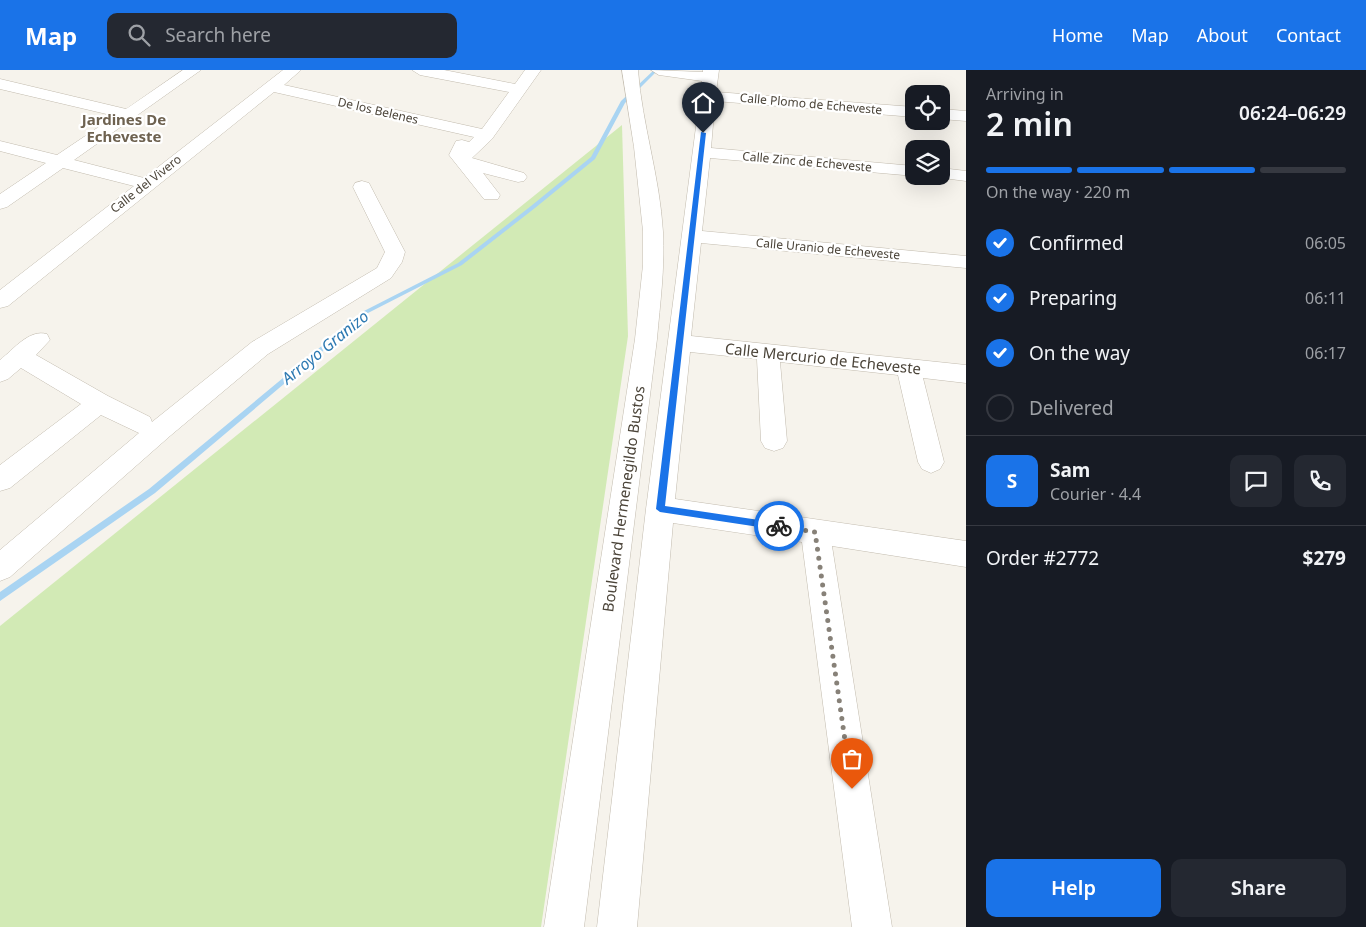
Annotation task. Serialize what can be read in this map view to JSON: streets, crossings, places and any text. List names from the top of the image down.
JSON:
{
  "streets": {
    "street": [
      "Calle Plomo de Echeveste",
      "De los Belenes",
      "Calle Zinc de Echeveste",
      "Calle del Vivero",
      "Calle Uranio de Echeveste",
      "Calle Mercurio de Echeveste",
      "Boulevard Hermenegildo Bustos"
    ]
  },
  "crossings": [
    ["De los Belenes", "Calle del Vivero"]
  ],
  "districts": ["Jardines De Echeveste"],
  "water": ["Arroyo Granizo"],
  "page": {
    "header": "Map",
    "search": "Search here",
    "nav": [
      "Home",
      "Map",
      "About",
      "Contact"
    ],
    "heading": ["2 min", "Arriving in", "06:24–06:29"],
    "panel": [
      "Sam",
      "Courier · 4.4",
      "Order #2772",
      "$279"
    ],
    "bar": "On the way · 220 m",
    "list": [
      ["Confirmed", "06:05"],
      ["Preparing", "06:11"],
      ["On the way", "06:17"],
      "Delivered"
    ],
    "round": "S",
    "buttons": ["Help", "Share"]
  }
}
